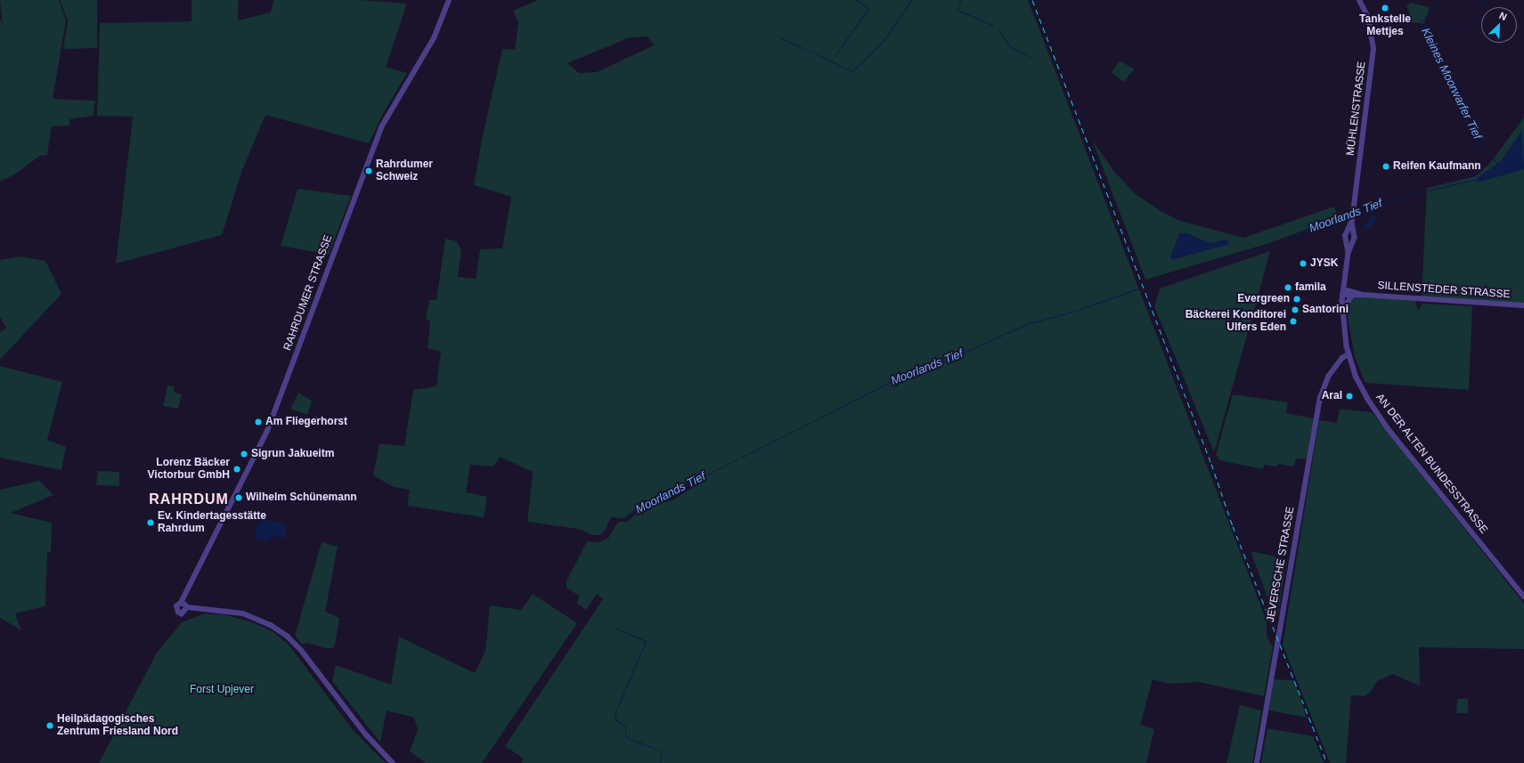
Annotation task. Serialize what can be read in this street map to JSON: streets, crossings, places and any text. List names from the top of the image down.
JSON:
{
  "streets": {
    "street": [
      "MÜHLENSTRASSE",
      "SILLENSTEDER STRASSE",
      "RAHRDUMER STRASSE",
      "AN DER ALTEN BUNDESSTRASSE",
      "JEVERSCHE STRASSE"
    ]
  },
  "crossings": [
    ["SILLENSTEDER STRASSE", "AN DER ALTEN BUNDESSTRASSE"],
    ["AN DER ALTEN BUNDESSTRASSE", "JEVERSCHE STRASSE"]
  ],
  "districts": ["RAHRDUM"],
  "water": ["Kleines Moorwarfer Tief", "Moorlands Tief"],
  "parks": ["Forst Upjever"],
  "places": [
    "Tankstelle Mettjes",
    "Reifen Kaufmann",
    "Rahrdumer Schweiz",
    "JYSK",
    "famila",
    "Evergreen",
    "Santorini",
    "Bäckerei Konditorei Ulfers Eden",
    "Aral",
    "Am Fliegerhorst",
    "Sigrun Jakueitm",
    "Lorenz Bäcker Victorbur GmbH",
    "Wilhelm Schünemann",
    "Ev. Kindertagesstätte Rahrdum",
    "Heilpädagogisches Zentrum Friesland Nord"
  ],
  "north": "top right"
}
